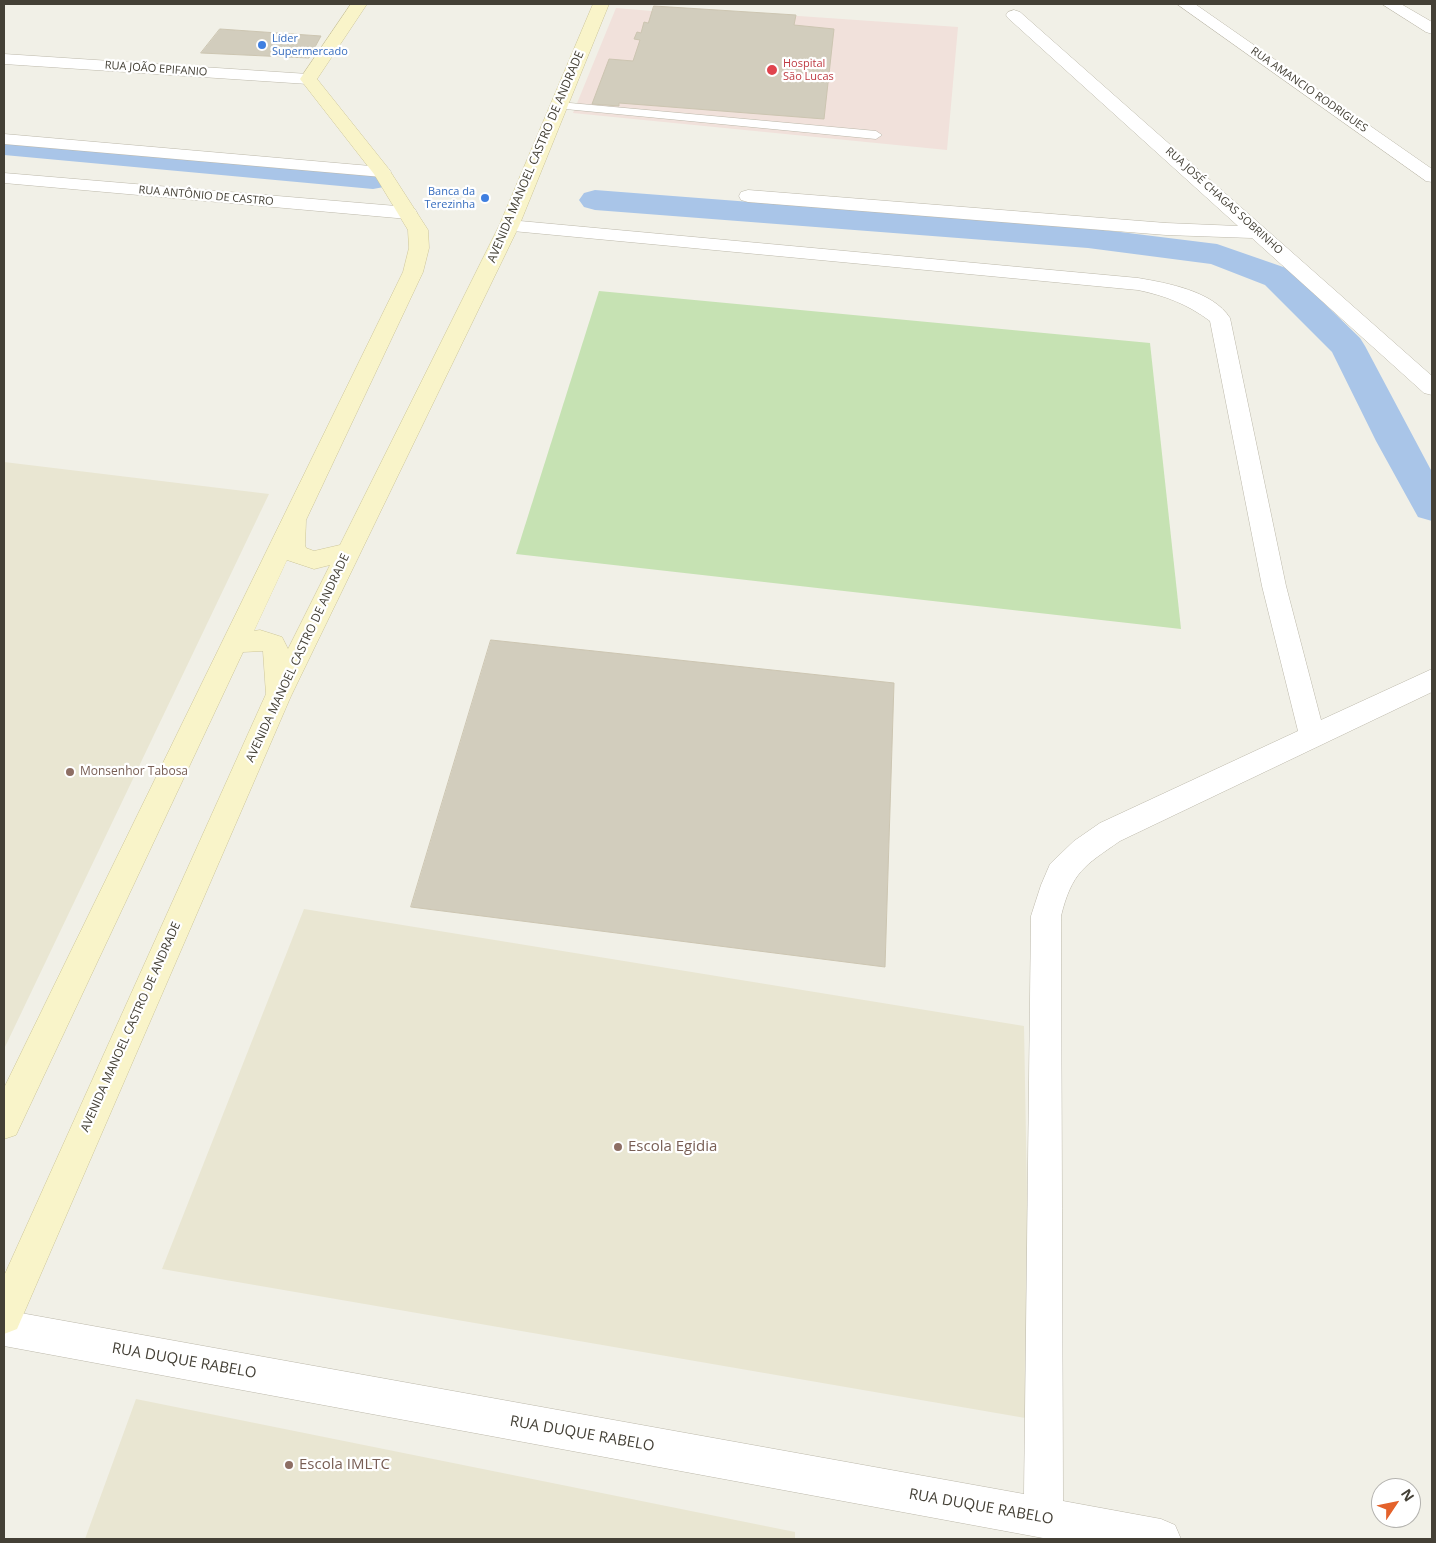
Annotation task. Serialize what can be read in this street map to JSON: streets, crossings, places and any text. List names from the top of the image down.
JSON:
{
  "streets": {
    "main road": ["AVENIDA MANOEL CASTRO DE ANDRADE"],
    "street": [
      "RUA JOÃO EPIFANIO",
      "RUA AMANCIO RODRIGUES",
      "RUA ANTÔNIO DE CASTRO",
      "RUA JOSÉ CHAGAS SOBRINHO",
      "RUA DUQUE RABELO"
    ]
  },
  "places": [
    "Líder Supermercado",
    "Hospital São Lucas",
    "Banca da Terezinha",
    "Monsenhor Tabosa",
    "Escola Egidia",
    "Escola IMLTC"
  ],
  "north": "top right"
}
